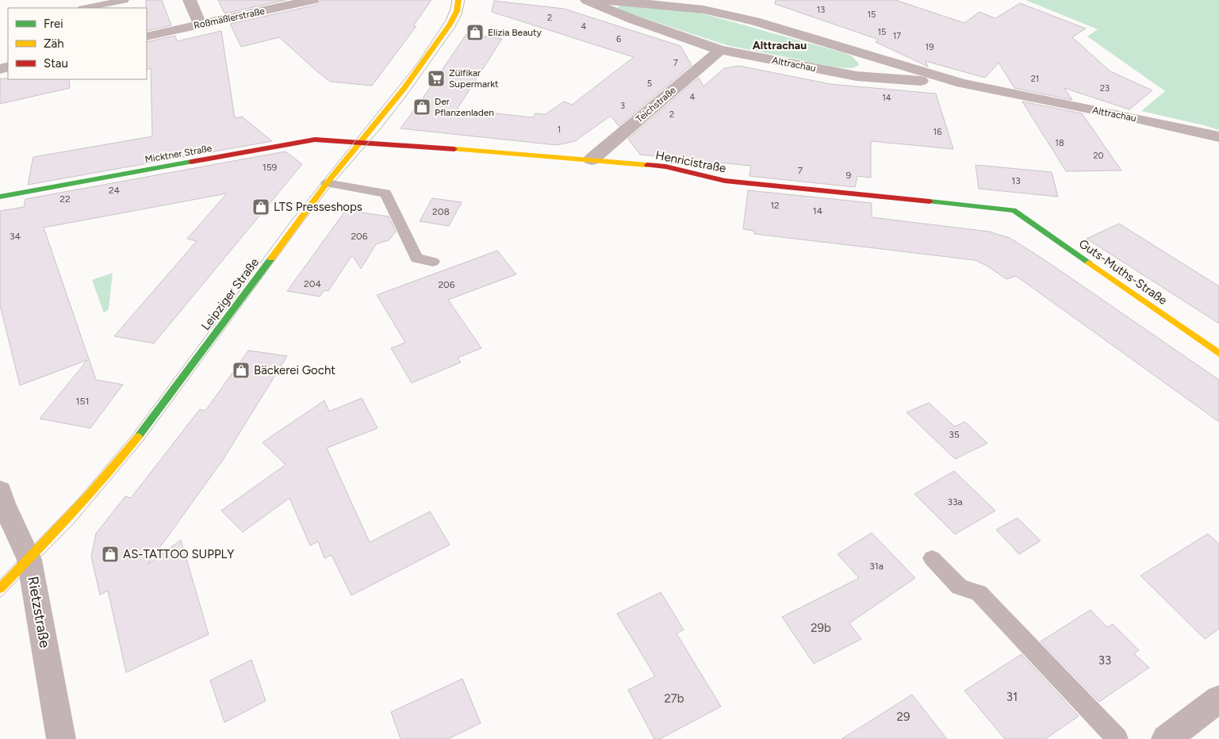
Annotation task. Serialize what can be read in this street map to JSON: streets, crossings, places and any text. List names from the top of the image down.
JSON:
{
  "streets": {
    "street": [
      "Roßmäßlerstraße",
      "Alttrachau",
      "Teichstraße",
      "Micktner Straße",
      "Henricistraße",
      "Guts-Muths-Straße",
      "Leipziger Straße",
      "Rietzstraße"
    ]
  },
  "crossings": [
    ["Alttrachau", "Teichstraße"],
    ["Teichstraße", "Henricistraße"],
    ["Micktner Straße", "Henricistraße"],
    ["Micktner Straße", "Leipziger Straße"],
    ["Henricistraße", "Guts-Muths-Straße"],
    ["Henricistraße", "Leipziger Straße"],
    ["Leipziger Straße", "Rietzstraße"]
  ],
  "districts": ["Alttrachau"],
  "places": {
    "shop": [
      "Elizia Beauty",
      "Der Pflanzenladen",
      "LTS Presseshops",
      "Bäckerei Gocht",
      "AS-TATTOO SUPPLY"
    ],
    "supermarket": ["Zülfikar Supermarkt"]
  },
  "house_numbers": [
    "13",
    "15",
    "2",
    "4",
    "15",
    "17",
    "6",
    "19",
    "7",
    "21",
    "5",
    "23",
    "4",
    "14",
    "3",
    "2",
    "1",
    "16",
    "18",
    "20",
    "159",
    "7",
    "9",
    "13",
    "24",
    "22",
    "12",
    "14",
    "208",
    "34",
    "206",
    "204",
    "206",
    "151",
    "35",
    "33a",
    "31a",
    "29b",
    "33",
    "31",
    "27b",
    "29"
  ],
  "legend": ["Frei", "Zäh", "Stau"]
}
